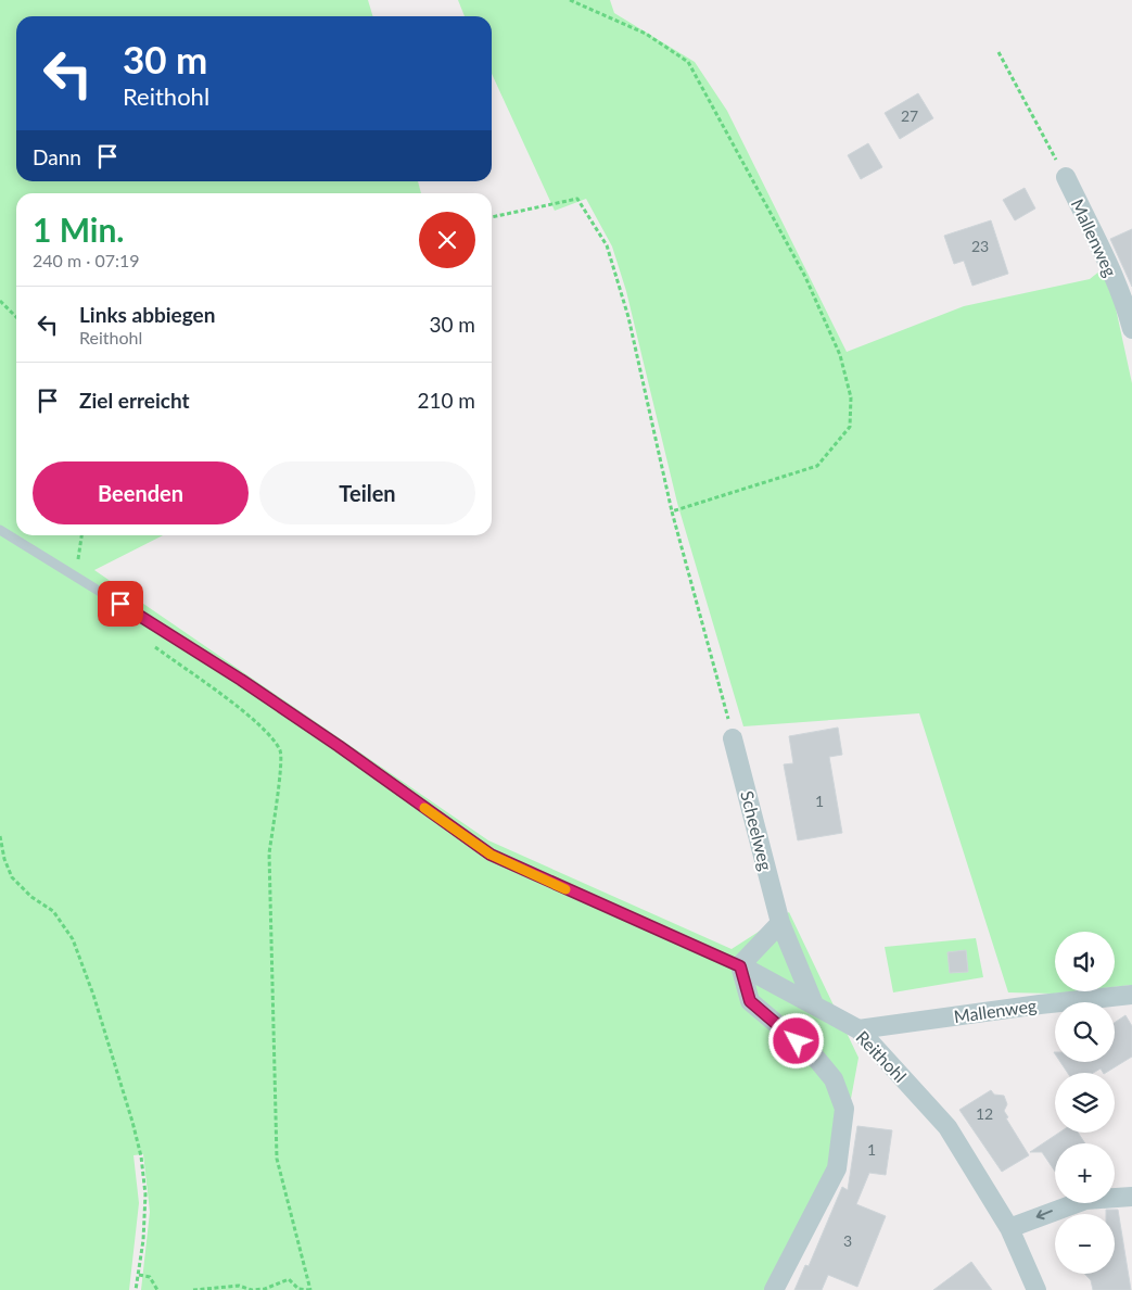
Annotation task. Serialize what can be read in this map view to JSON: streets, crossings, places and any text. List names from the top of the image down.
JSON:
{
  "streets": {
    "street": ["Mallenweg", "Scheelweg", "Reithohl"]
  },
  "crossings": [
    ["Mallenweg", "Reithohl"],
    ["Scheelweg", "Reithohl"]
  ],
  "house_numbers": [
    "27",
    "23",
    "1",
    "12",
    "1",
    "3"
  ],
  "page": {
    "turn": ["30 m", "Reithohl"],
    "then": "Dann",
    "heading": ["1 Min.", "240 m · 07:19"],
    "list": [
      {
        "name": "Links abbiegen",
        "note": "Reithohl",
        "value": "30 m"
      },
      {
        "name": "Ziel erreicht",
        "value": "210 m"
      }
    ],
    "buttons": ["Beenden", "Teilen"],
    "map_buttons": ["+", "−"]
  }
}
